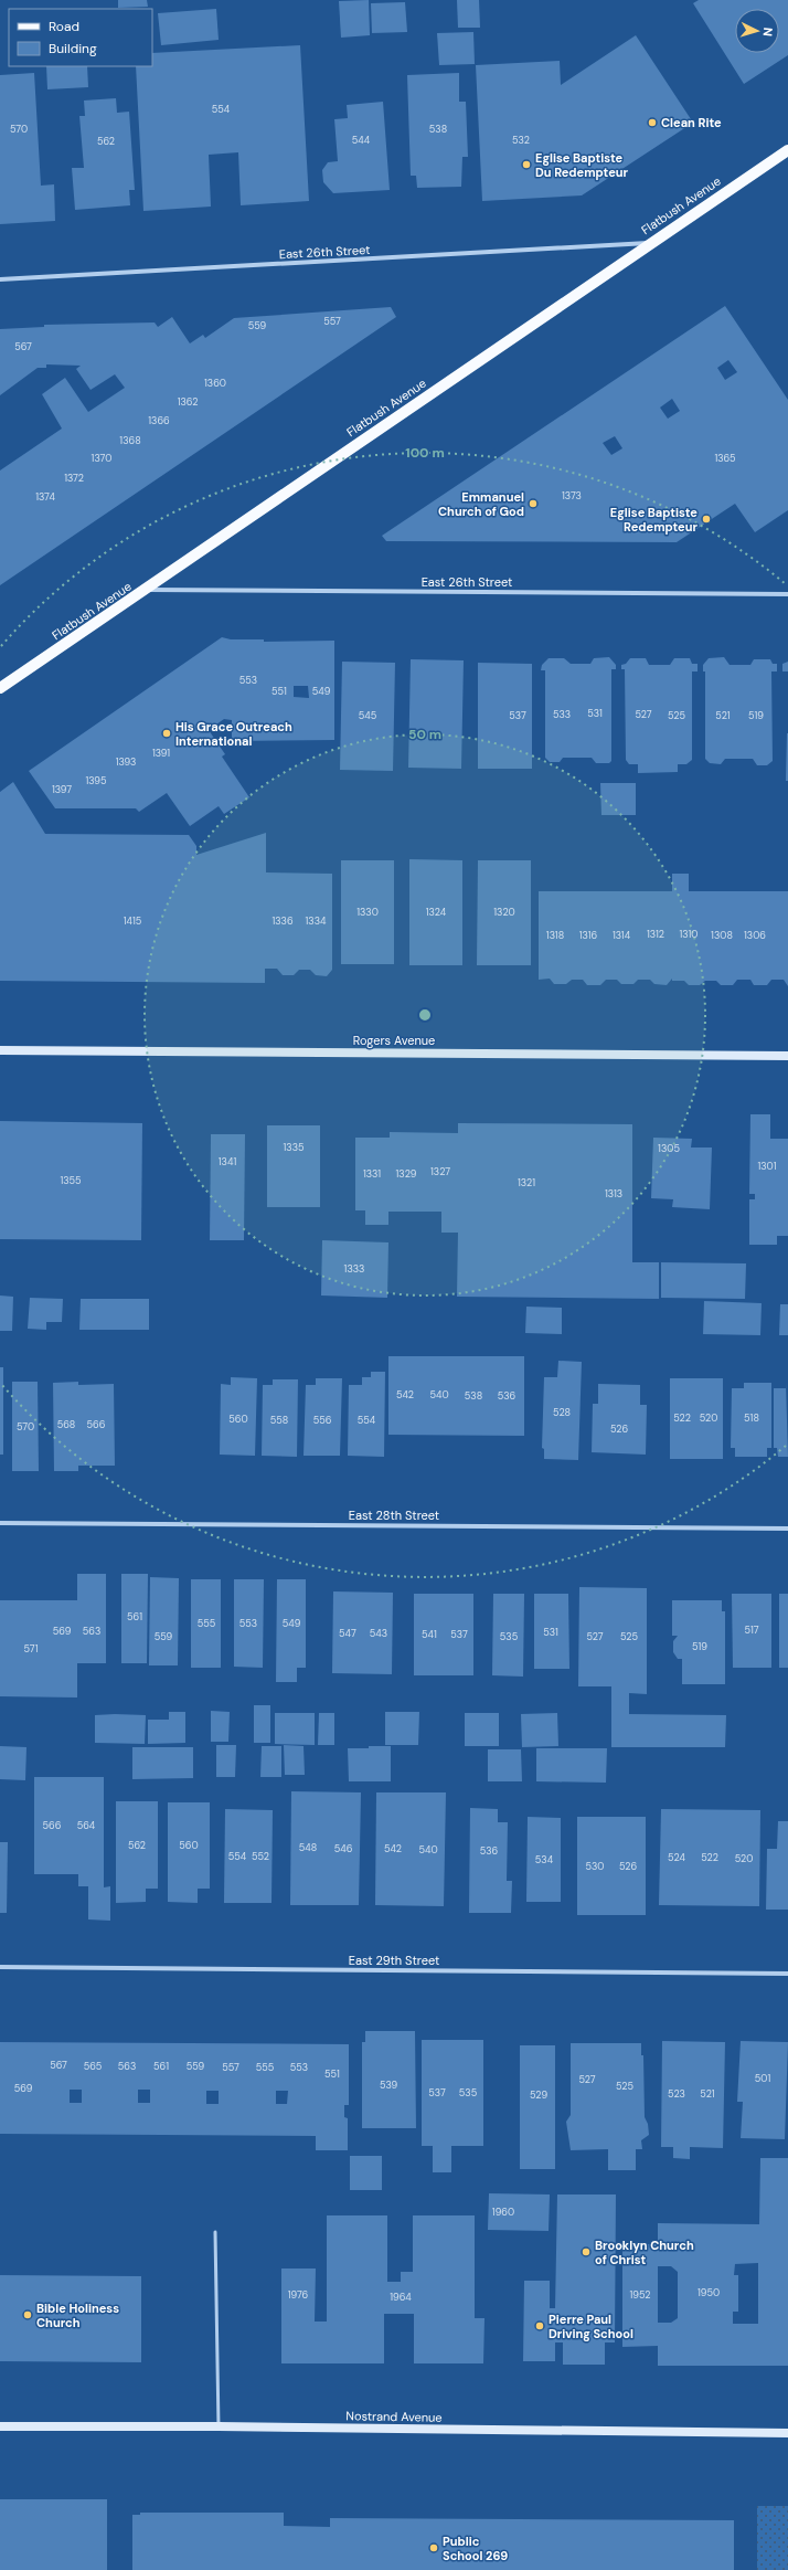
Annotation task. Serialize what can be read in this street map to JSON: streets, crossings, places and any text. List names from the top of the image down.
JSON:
{
  "streets": {
    "main road": ["Flatbush Avenue", "Rogers Avenue", "Nostrand Avenue"],
    "street": ["East 26th Street", "East 28th Street", "East 29th Street"]
  },
  "crossings": [
    ["Flatbush Avenue", "East 26th Street"]
  ],
  "places": [
    "Clean Rite",
    "Eglise Baptiste Du Redempteur",
    "Emmanuel Church of God",
    "Eglise Baptiste Redempteur",
    "His Grace Outreach International",
    "Brooklyn Church of Christ",
    "Bible Holiness Church",
    "Pierre Paul Driving School",
    "Public School 269"
  ],
  "house_numbers": [
    "554",
    "570",
    "538",
    "544",
    "532",
    "562",
    "557",
    "559",
    "567",
    "1360",
    "1362",
    "1366",
    "1368",
    "1370",
    "1365",
    "1372",
    "1373",
    "1374",
    "553",
    "551",
    "549",
    "531",
    "533",
    "527",
    "545",
    "537",
    "525",
    "521",
    "519",
    "1391",
    "1393",
    "1395",
    "1397",
    "1330",
    "1324",
    "1320",
    "1415",
    "1336",
    "1334",
    "1312",
    "1310",
    "1318",
    "1316",
    "1314",
    "1308",
    "1306",
    "1335",
    "1305",
    "1341",
    "1301",
    "1327",
    "1331",
    "1329",
    "1355",
    "1321",
    "1313",
    "1333",
    "542",
    "540",
    "538",
    "536",
    "528",
    "522",
    "520",
    "518",
    "560",
    "558",
    "556",
    "554",
    "568",
    "566",
    "570",
    "526",
    "561",
    "555",
    "553",
    "549",
    "517",
    "569",
    "563",
    "531",
    "547",
    "543",
    "541",
    "537",
    "559",
    "535",
    "527",
    "525",
    "519",
    "571",
    "566",
    "564",
    "562",
    "560",
    "548",
    "546",
    "542",
    "540",
    "536",
    "554",
    "552",
    "524",
    "522",
    "520",
    "534",
    "530",
    "526",
    "567",
    "565",
    "563",
    "561",
    "559",
    "557",
    "555",
    "553",
    "551",
    "501",
    "527",
    "539",
    "525",
    "569",
    "537",
    "535",
    "523",
    "521",
    "529",
    "1960",
    "1950",
    "1976",
    "1952",
    "1964"
  ],
  "legend": ["Road", "Building"],
  "north": "right",
  "rings": ["100 m", "50 m"]
}
